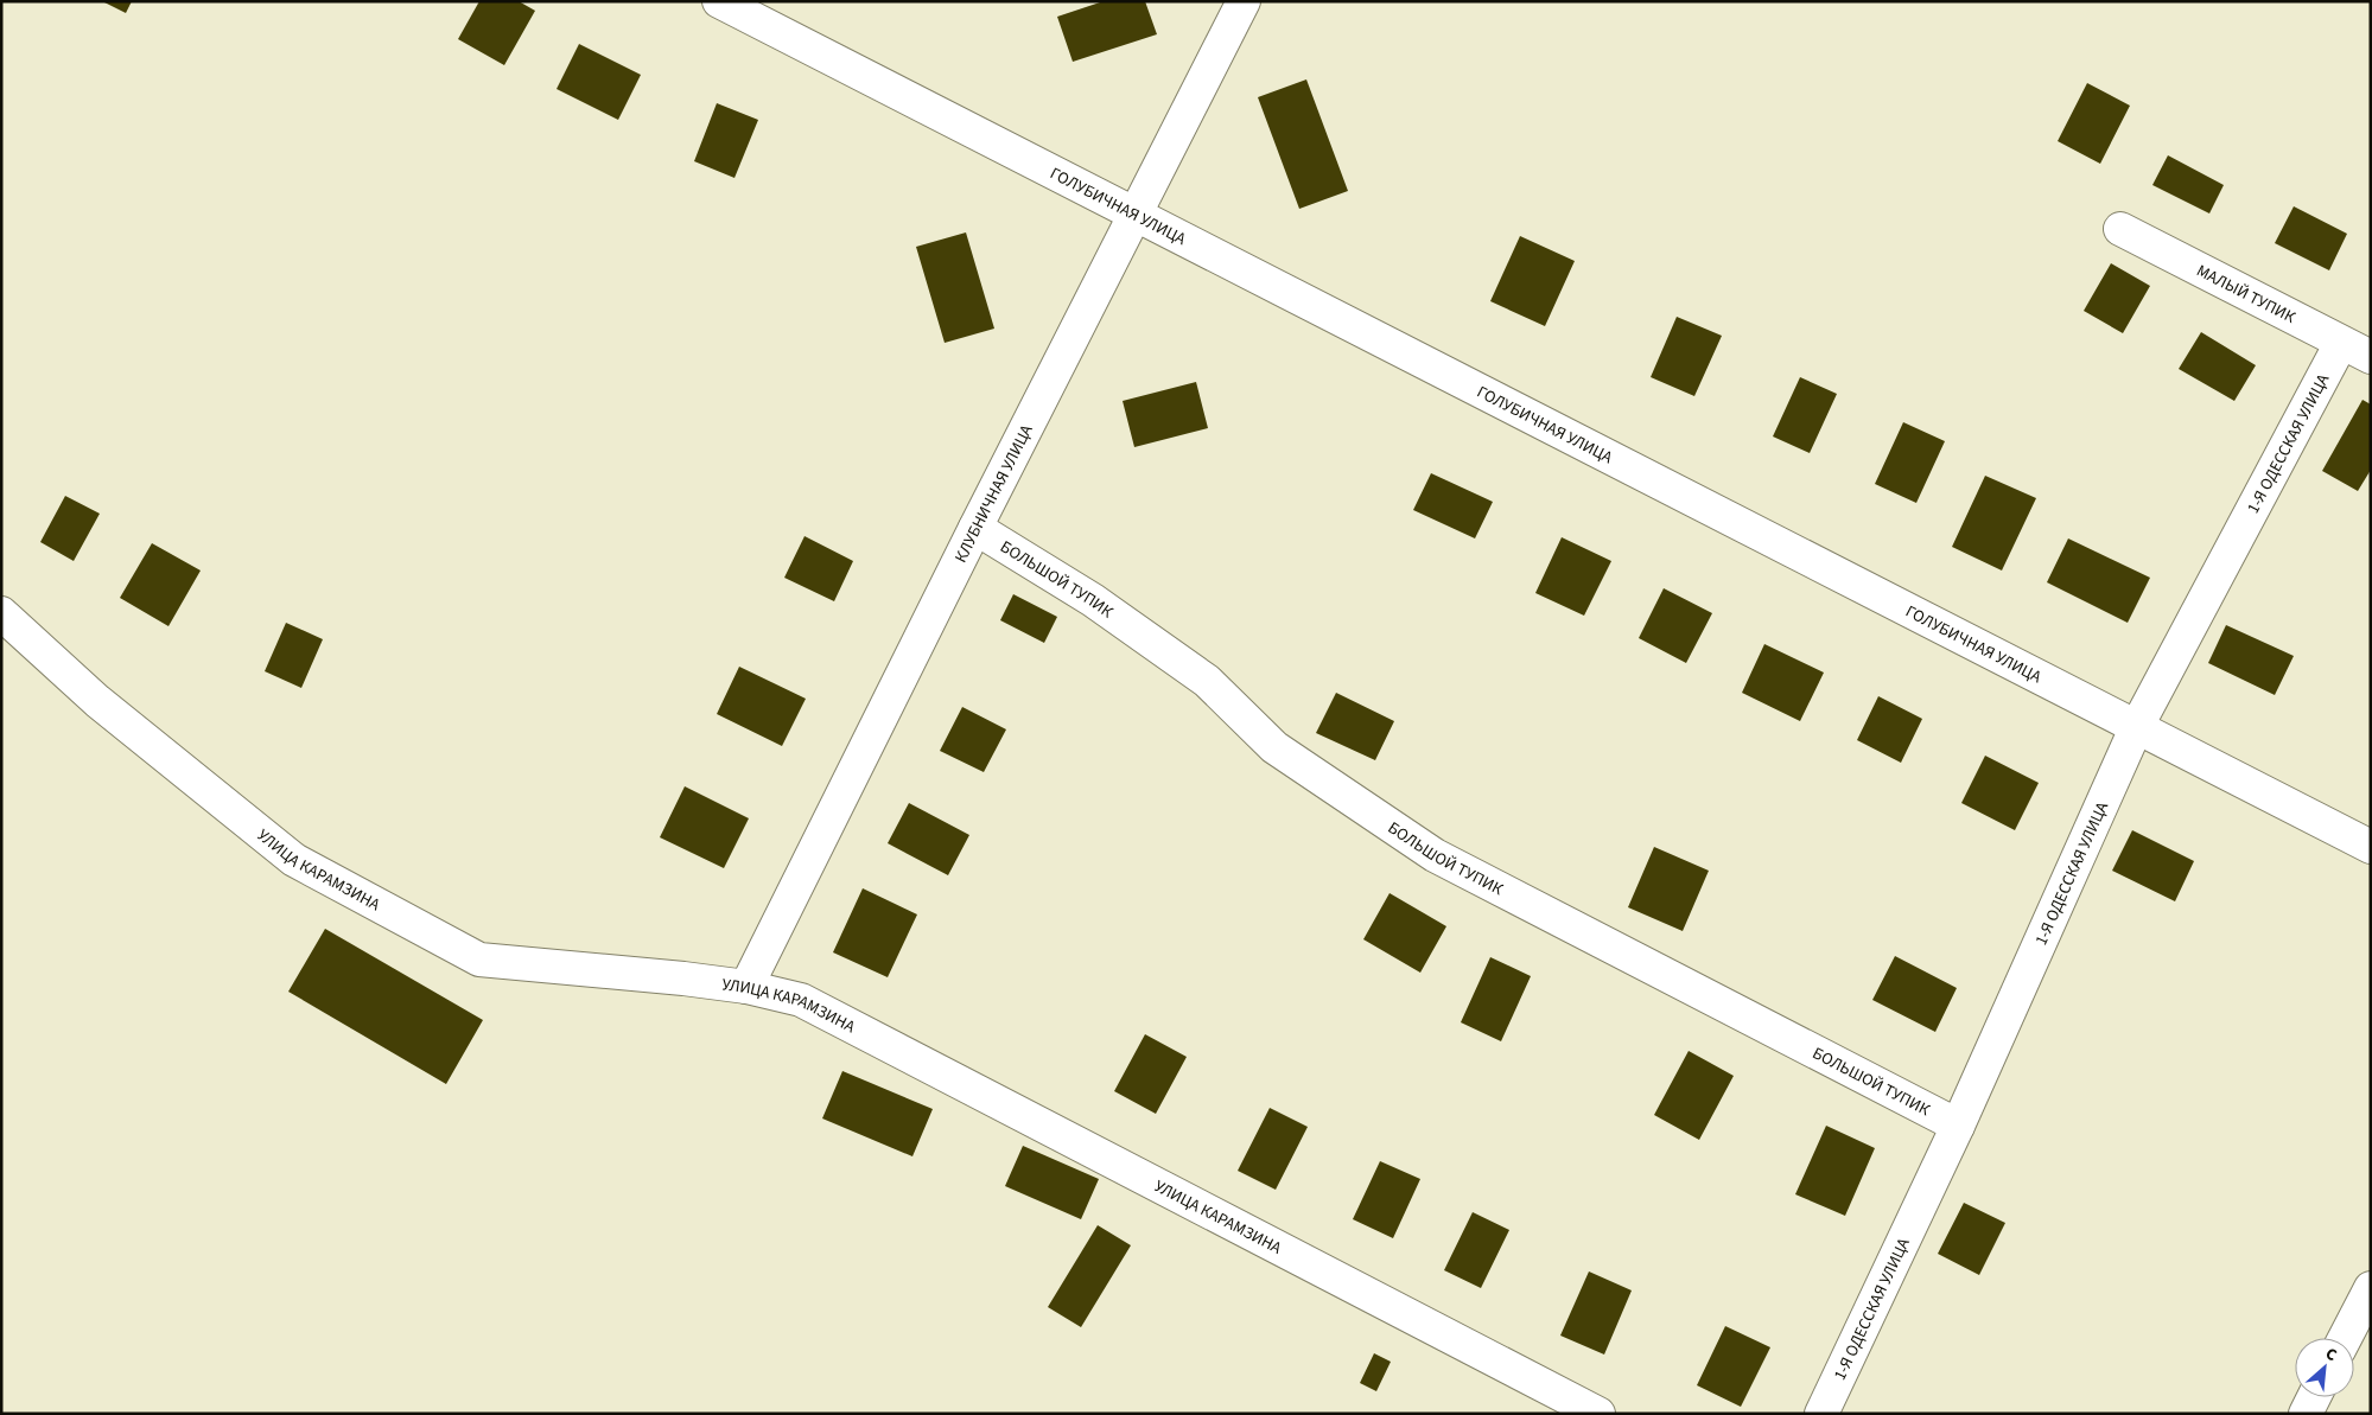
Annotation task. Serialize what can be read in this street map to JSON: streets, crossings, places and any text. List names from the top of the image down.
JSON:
{
  "streets": {
    "lane": [
      "ГОЛУБИЧНАЯ УЛИЦА",
      "МАЛЫЙ ТУПИК",
      "1-Я ОДЕССКАЯ УЛИЦА",
      "КЛУБНИЧНАЯ УЛИЦА",
      "БОЛЬШОЙ ТУПИК",
      "УЛИЦА КАРАМЗИНА"
    ]
  },
  "crossings": [
    ["ГОЛУБИЧНАЯ УЛИЦА", "1-Я ОДЕССКАЯ УЛИЦА"],
    ["ГОЛУБИЧНАЯ УЛИЦА", "КЛУБНИЧНАЯ УЛИЦА"],
    ["МАЛЫЙ ТУПИК", "1-Я ОДЕССКАЯ УЛИЦА"],
    ["1-Я ОДЕССКАЯ УЛИЦА", "БОЛЬШОЙ ТУПИК"],
    ["КЛУБНИЧНАЯ УЛИЦА", "БОЛЬШОЙ ТУПИК"],
    ["КЛУБНИЧНАЯ УЛИЦА", "УЛИЦА КАРАМЗИНА"]
  ],
  "north": "top right"
}
